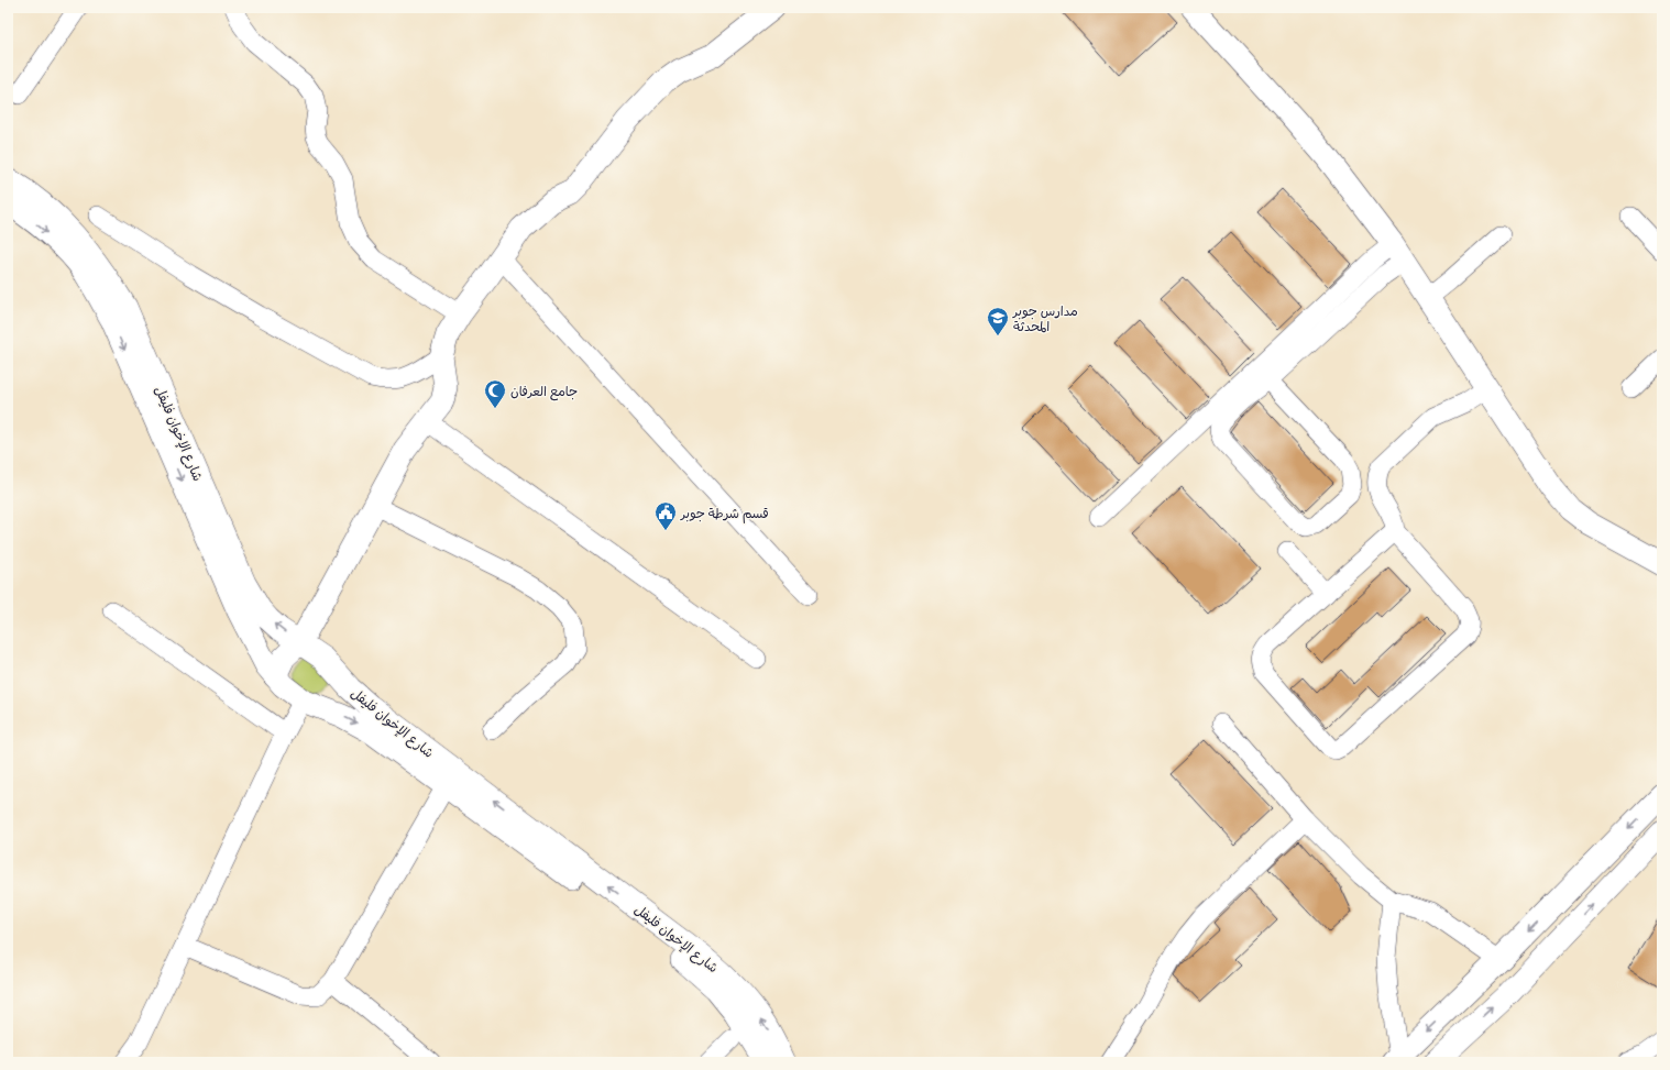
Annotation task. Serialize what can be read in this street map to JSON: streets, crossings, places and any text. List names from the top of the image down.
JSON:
{
  "streets": {
    "main road": ["شارع الإخوان فليفل"]
  },
  "places": {
    "school or university": ["مدارس جوبر المحدثة"],
    "mosque": ["جامع العرفان"],
    "public building": ["قسم شرطة جوبر"]
  }
}
